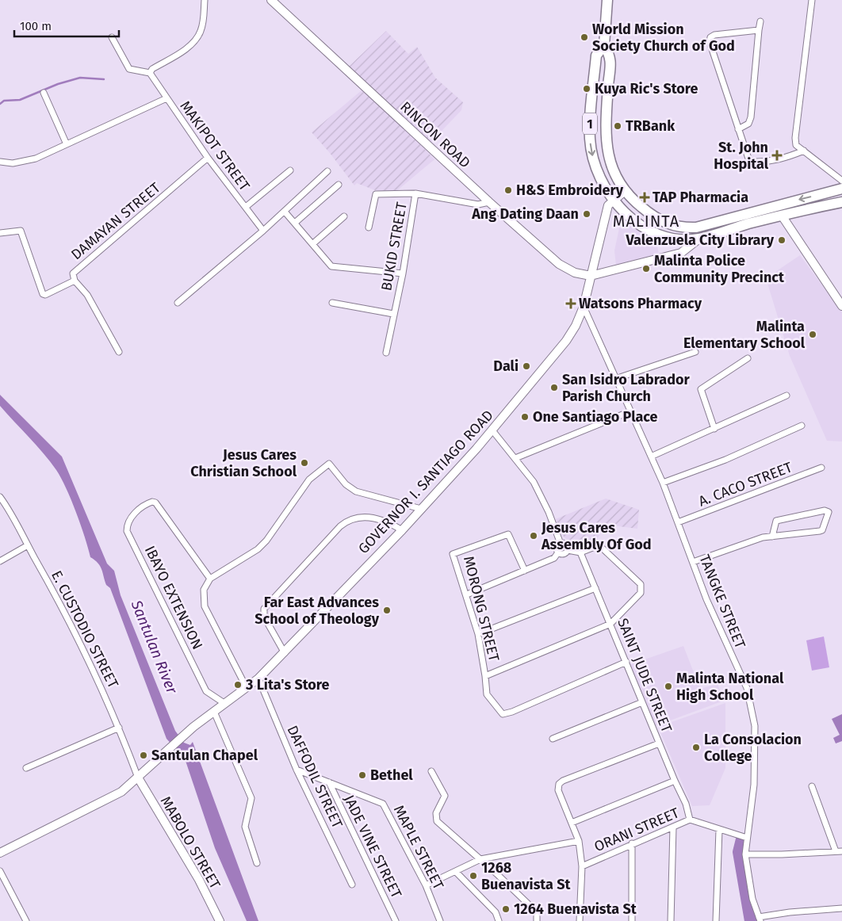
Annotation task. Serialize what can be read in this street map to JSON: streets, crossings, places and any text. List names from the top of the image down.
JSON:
{
  "streets": {
    "highway": ["1"],
    "main road": ["RINCON ROAD", "GOVERNOR I. SANTIAGO ROAD", "MABOLO STREET"],
    "street": [
      "MAKIPOT STREET",
      "DAMAYAN STREET",
      "BUKID STREET",
      "A. CACO STREET",
      "IBAYO EXTENSION",
      "TANGKE STREET",
      "MORONG STREET",
      "E. CUSTODIO STREET",
      "SAINT JUDE STREET",
      "DAFFODIL STREET",
      "ORANI STREET",
      "JADE VINE STREET",
      "MAPLE STREET"
    ]
  },
  "crossings": [
    ["1", "GOVERNOR I. SANTIAGO ROAD"],
    ["RINCON ROAD", "BUKID STREET"],
    ["RINCON ROAD", "GOVERNOR I. SANTIAGO ROAD"],
    ["MAKIPOT STREET", "DAMAYAN STREET"],
    ["GOVERNOR I. SANTIAGO ROAD", "IBAYO EXTENSION"],
    ["GOVERNOR I. SANTIAGO ROAD", "TANGKE STREET"],
    ["GOVERNOR I. SANTIAGO ROAD", "E. CUSTODIO STREET"],
    ["GOVERNOR I. SANTIAGO ROAD", "DAFFODIL STREET"],
    ["GOVERNOR I. SANTIAGO ROAD", "MABOLO STREET"],
    ["A. CACO STREET", "TANGKE STREET"],
    ["TANGKE STREET", "ORANI STREET"],
    ["MORONG STREET", "SAINT JUDE STREET"],
    ["E. CUSTODIO STREET", "MABOLO STREET"],
    ["SAINT JUDE STREET", "ORANI STREET"],
    ["DAFFODIL STREET", "MAPLE STREET"],
    ["JADE VINE STREET", "MAPLE STREET"]
  ],
  "districts": ["MALINTA"],
  "water": ["Santulan River"],
  "places": {
    "other": [
      "World Mission Society Church of God",
      "Kuya Ric's Store",
      "TRBank",
      "H&S Embroidery",
      "Ang Dating Daan",
      "Valenzuela City Library",
      "Malinta Police Community Precinct",
      "Malinta Elementary School",
      "Dali",
      "San Isidro Labrador Parish Church",
      "One Santiago Place",
      "Jesus Cares Christian School",
      "Jesus Cares Assembly Of God",
      "Far East Advances School of Theology",
      "3 Lita's Store",
      "Malinta National High School",
      "La Consolacion College",
      "Santulan Chapel",
      "Bethel",
      "1268 Buenavista St",
      "1264 Buenavista St"
    ],
    "health": ["St. John Hospital", "TAP Pharmacia", "Watsons Pharmacy"]
  },
  "scale_bar": "100 m"
}
